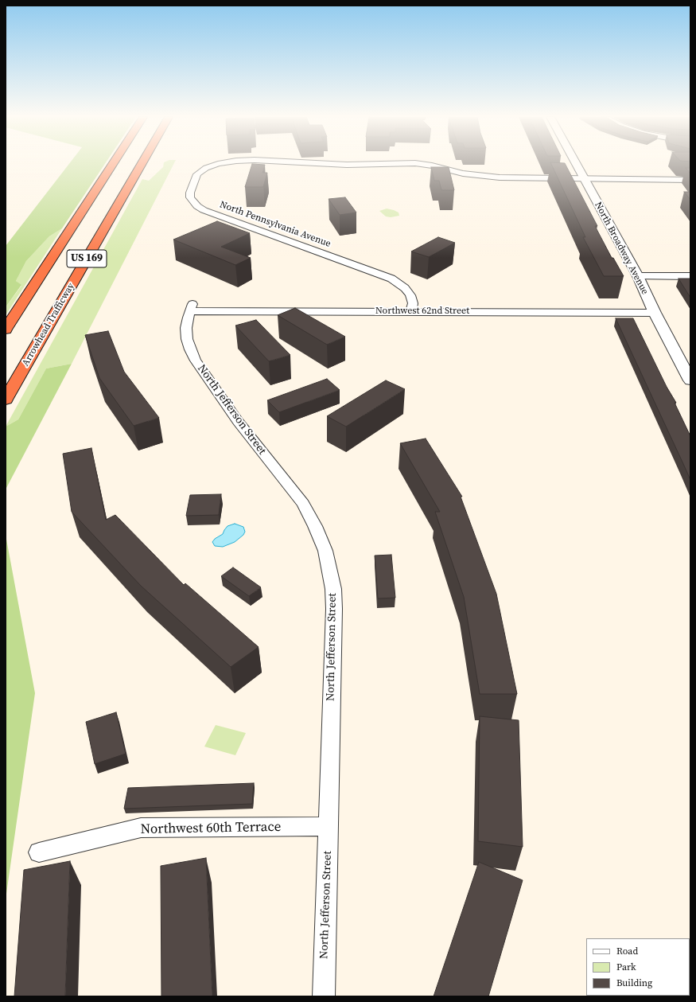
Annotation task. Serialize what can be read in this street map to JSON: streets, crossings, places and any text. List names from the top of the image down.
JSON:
{
  "streets": {
    "highway": ["US 169", "Arrowhead Trafficway"],
    "street": [
      "North Pennsylvania Avenue",
      "North Broadway Avenue",
      "Northwest 62nd Street",
      "North Jefferson Street",
      "Northwest 60th Terrace"
    ]
  },
  "crossings": [
    ["North Pennsylvania Avenue", "North Broadway Avenue"],
    ["North Pennsylvania Avenue", "Northwest 62nd Street"],
    ["North Broadway Avenue", "Northwest 62nd Street"],
    ["Northwest 62nd Street", "North Jefferson Street"],
    ["North Jefferson Street", "Northwest 60th Terrace"]
  ],
  "legend": ["Road", "Park", "Building"]
}
